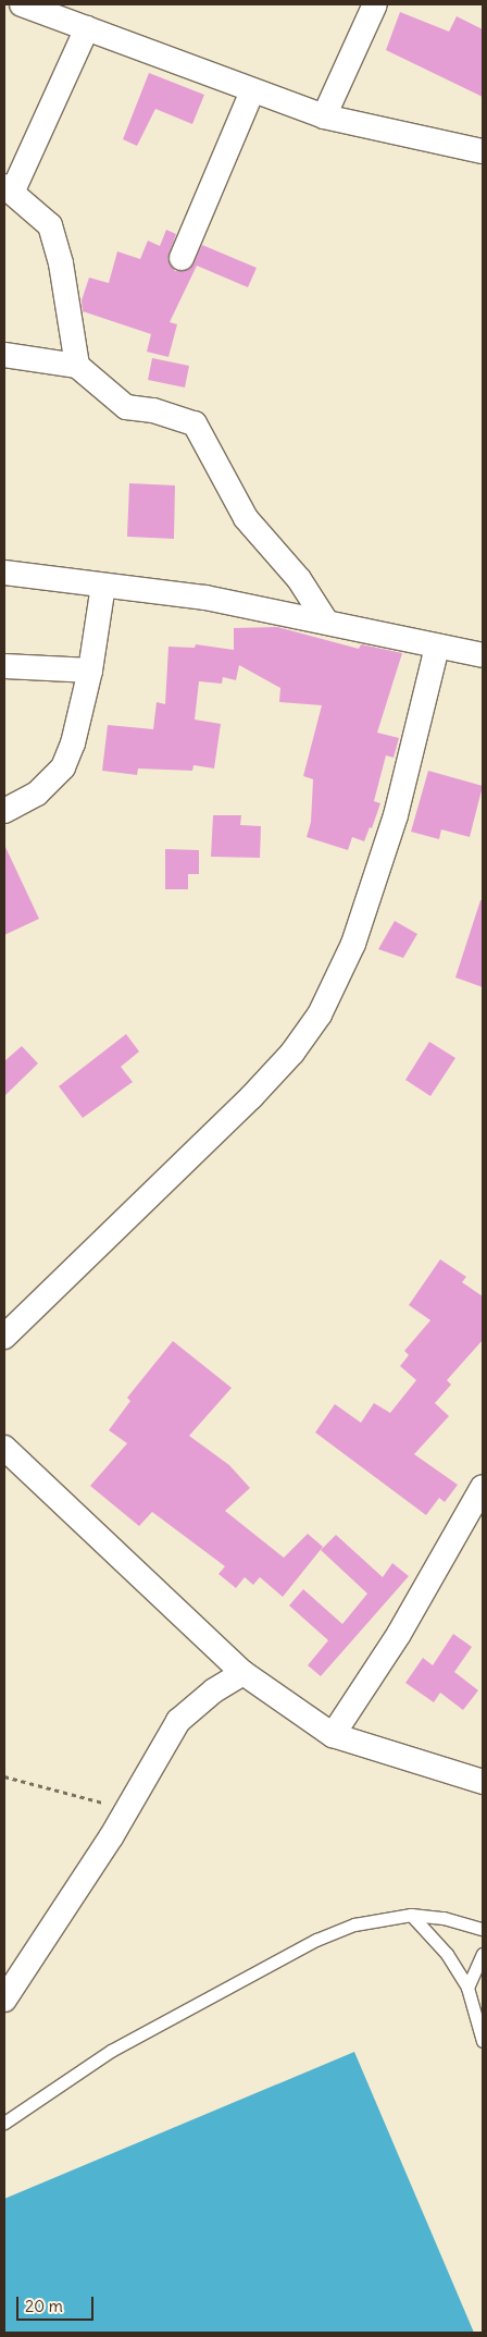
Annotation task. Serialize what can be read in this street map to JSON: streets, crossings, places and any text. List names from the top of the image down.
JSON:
{
  "scale_bar": "20 m"
}
